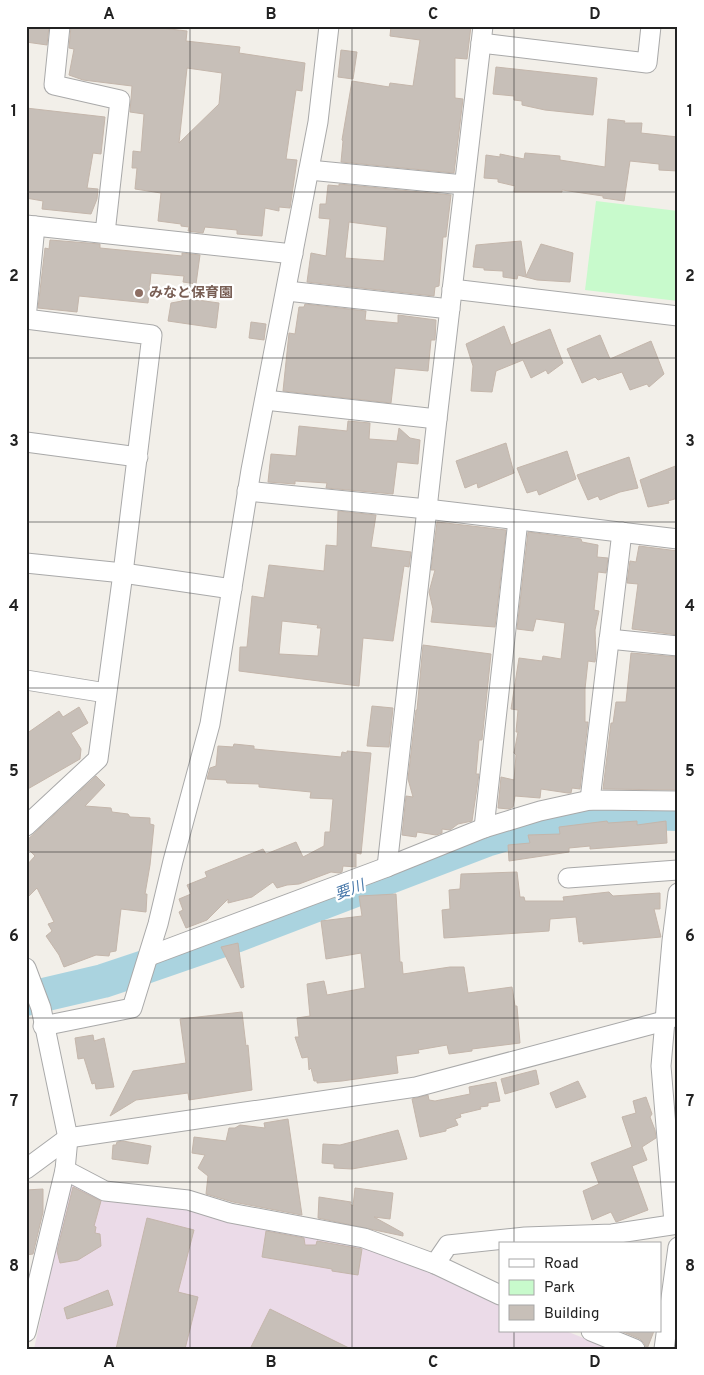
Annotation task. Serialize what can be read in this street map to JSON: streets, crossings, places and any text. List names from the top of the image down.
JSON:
{
  "water": ["要川"],
  "places": ["みなと保育園"],
  "legend": ["Road", "Park", "Building"],
  "grid": {
    "columns": [
      "A",
      "B",
      "C",
      "D"
    ],
    "rows": [
      "1",
      "2",
      "3",
      "4",
      "5",
      "6",
      "7",
      "8"
    ]
  }
}
